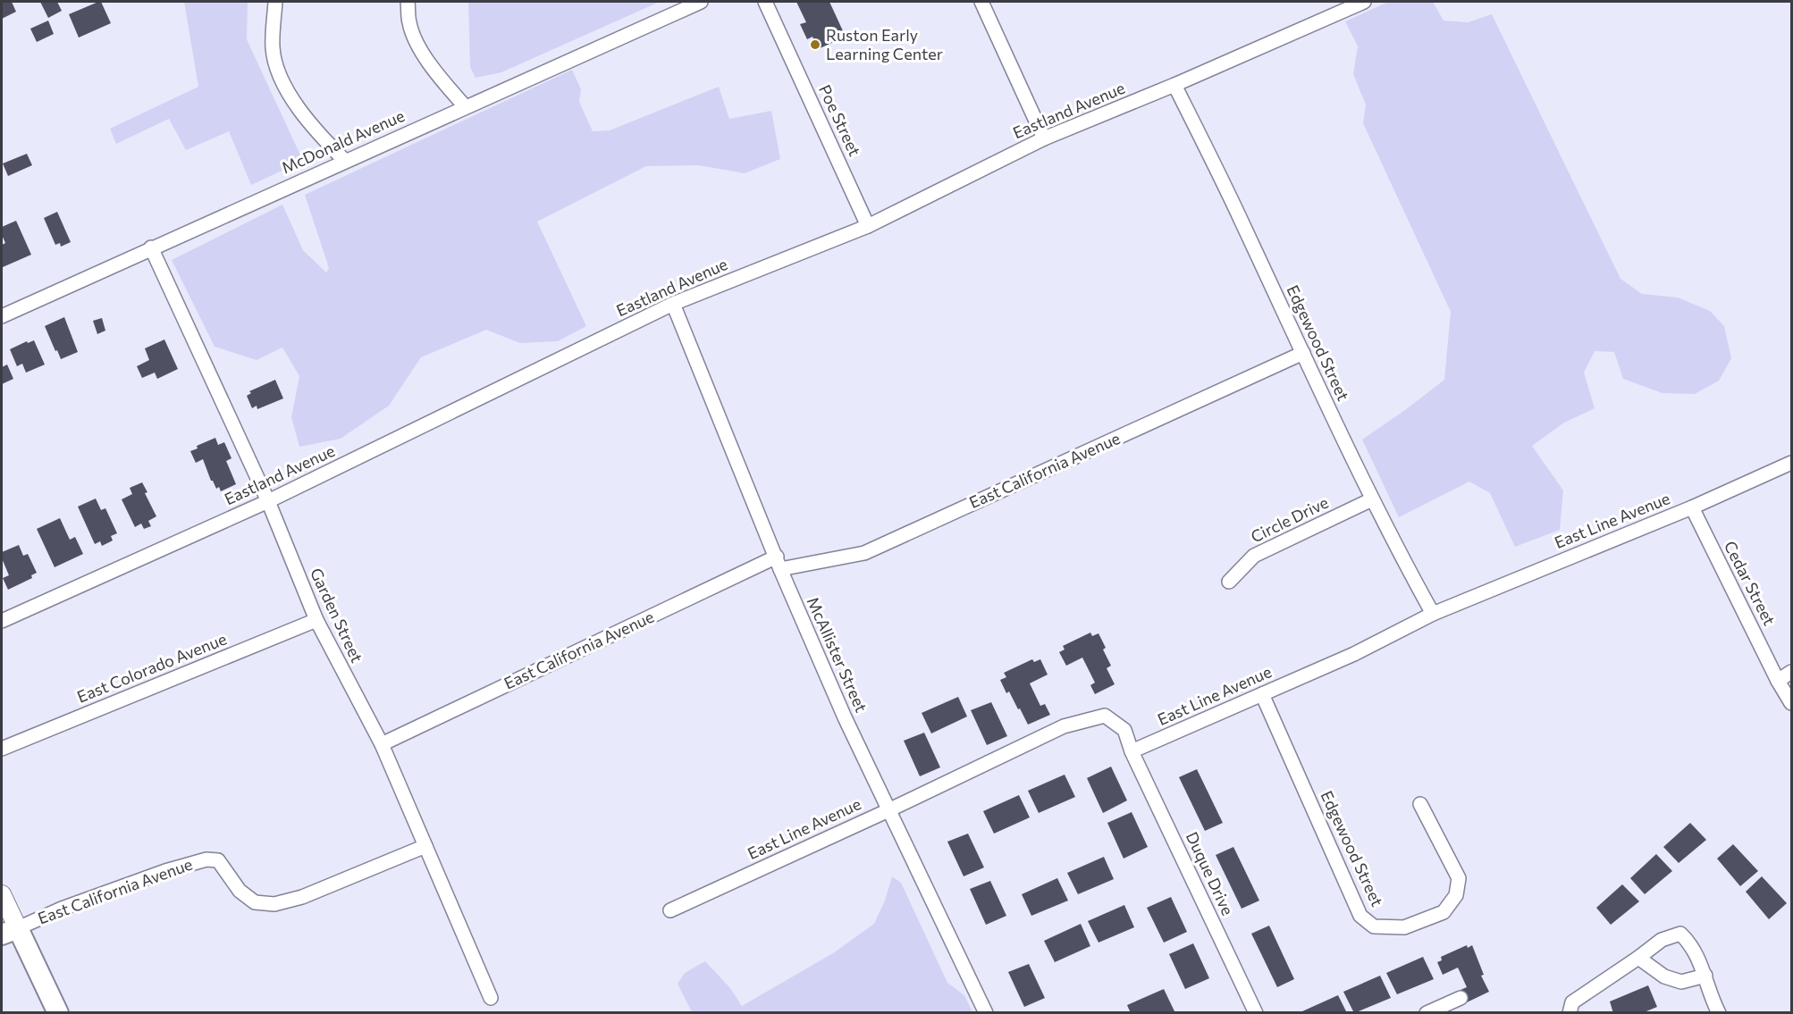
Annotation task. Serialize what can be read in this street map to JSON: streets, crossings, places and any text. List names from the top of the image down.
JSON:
{
  "streets": {
    "street": [
      "Eastland Avenue",
      "Poe Street",
      "McDonald Avenue",
      "Edgewood Street",
      "East California Avenue",
      "Circle Drive",
      "East Line Avenue",
      "Cedar Street",
      "Garden Street",
      "McAllister Street",
      "East Colorado Avenue",
      "Duque Drive"
    ]
  },
  "crossings": [
    ["Eastland Avenue", "Poe Street"],
    ["Eastland Avenue", "Edgewood Street"],
    ["Eastland Avenue", "Garden Street"],
    ["Eastland Avenue", "McAllister Street"],
    ["McDonald Avenue", "Garden Street"],
    ["Edgewood Street", "East California Avenue"],
    ["Edgewood Street", "Circle Drive"],
    ["Edgewood Street", "East Line Avenue"],
    ["East California Avenue", "Garden Street"],
    ["East California Avenue", "McAllister Street"],
    ["East Line Avenue", "Cedar Street"],
    ["East Line Avenue", "McAllister Street"],
    ["East Line Avenue", "Duque Drive"],
    ["Garden Street", "East Colorado Avenue"]
  ],
  "places": ["Ruston Early Learning Center"]
}
